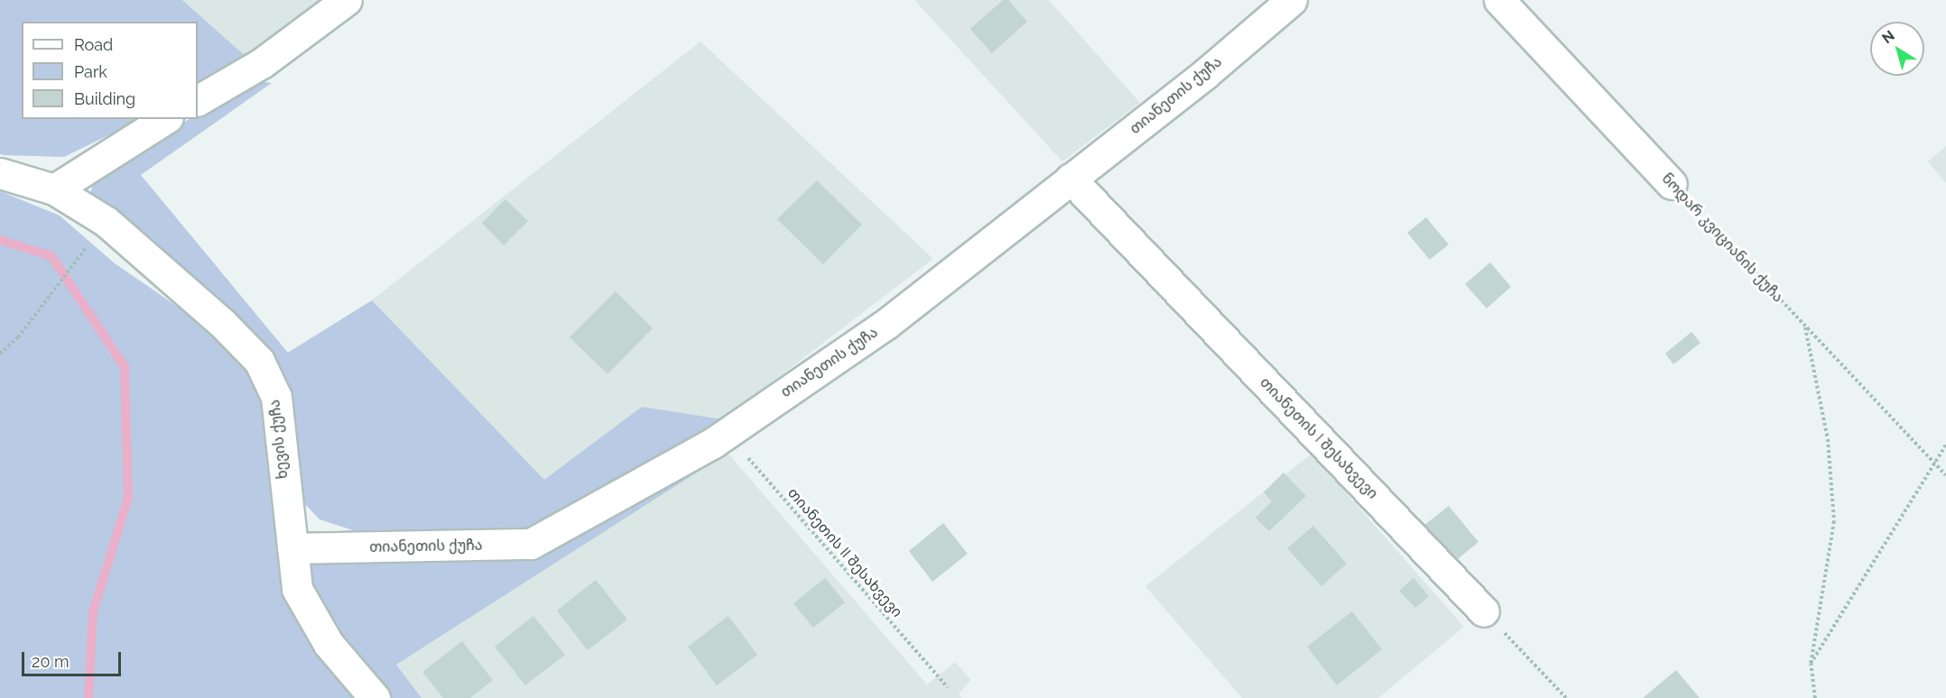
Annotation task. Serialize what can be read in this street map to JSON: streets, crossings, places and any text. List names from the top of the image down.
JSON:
{
  "streets": {
    "street": [
      "თიანეთის ქუჩა",
      "ნოდარ კვიციანის ქუჩა",
      "თიანეთის I შესახვევი",
      "ხევის ქუჩა"
    ],
    "path": ["თიანეთის II შესახვევი"]
  },
  "crossings": [
    ["თიანეთის ქუჩა", "თიანეთის I შესახვევი"],
    ["თიანეთის ქუჩა", "ხევის ქუჩა"],
    ["თიანეთის ქუჩა", "თიანეთის II შესახვევი"]
  ],
  "legend": ["Road", "Park", "Building"],
  "scale_bar": "20 m",
  "north": "top left"
}
